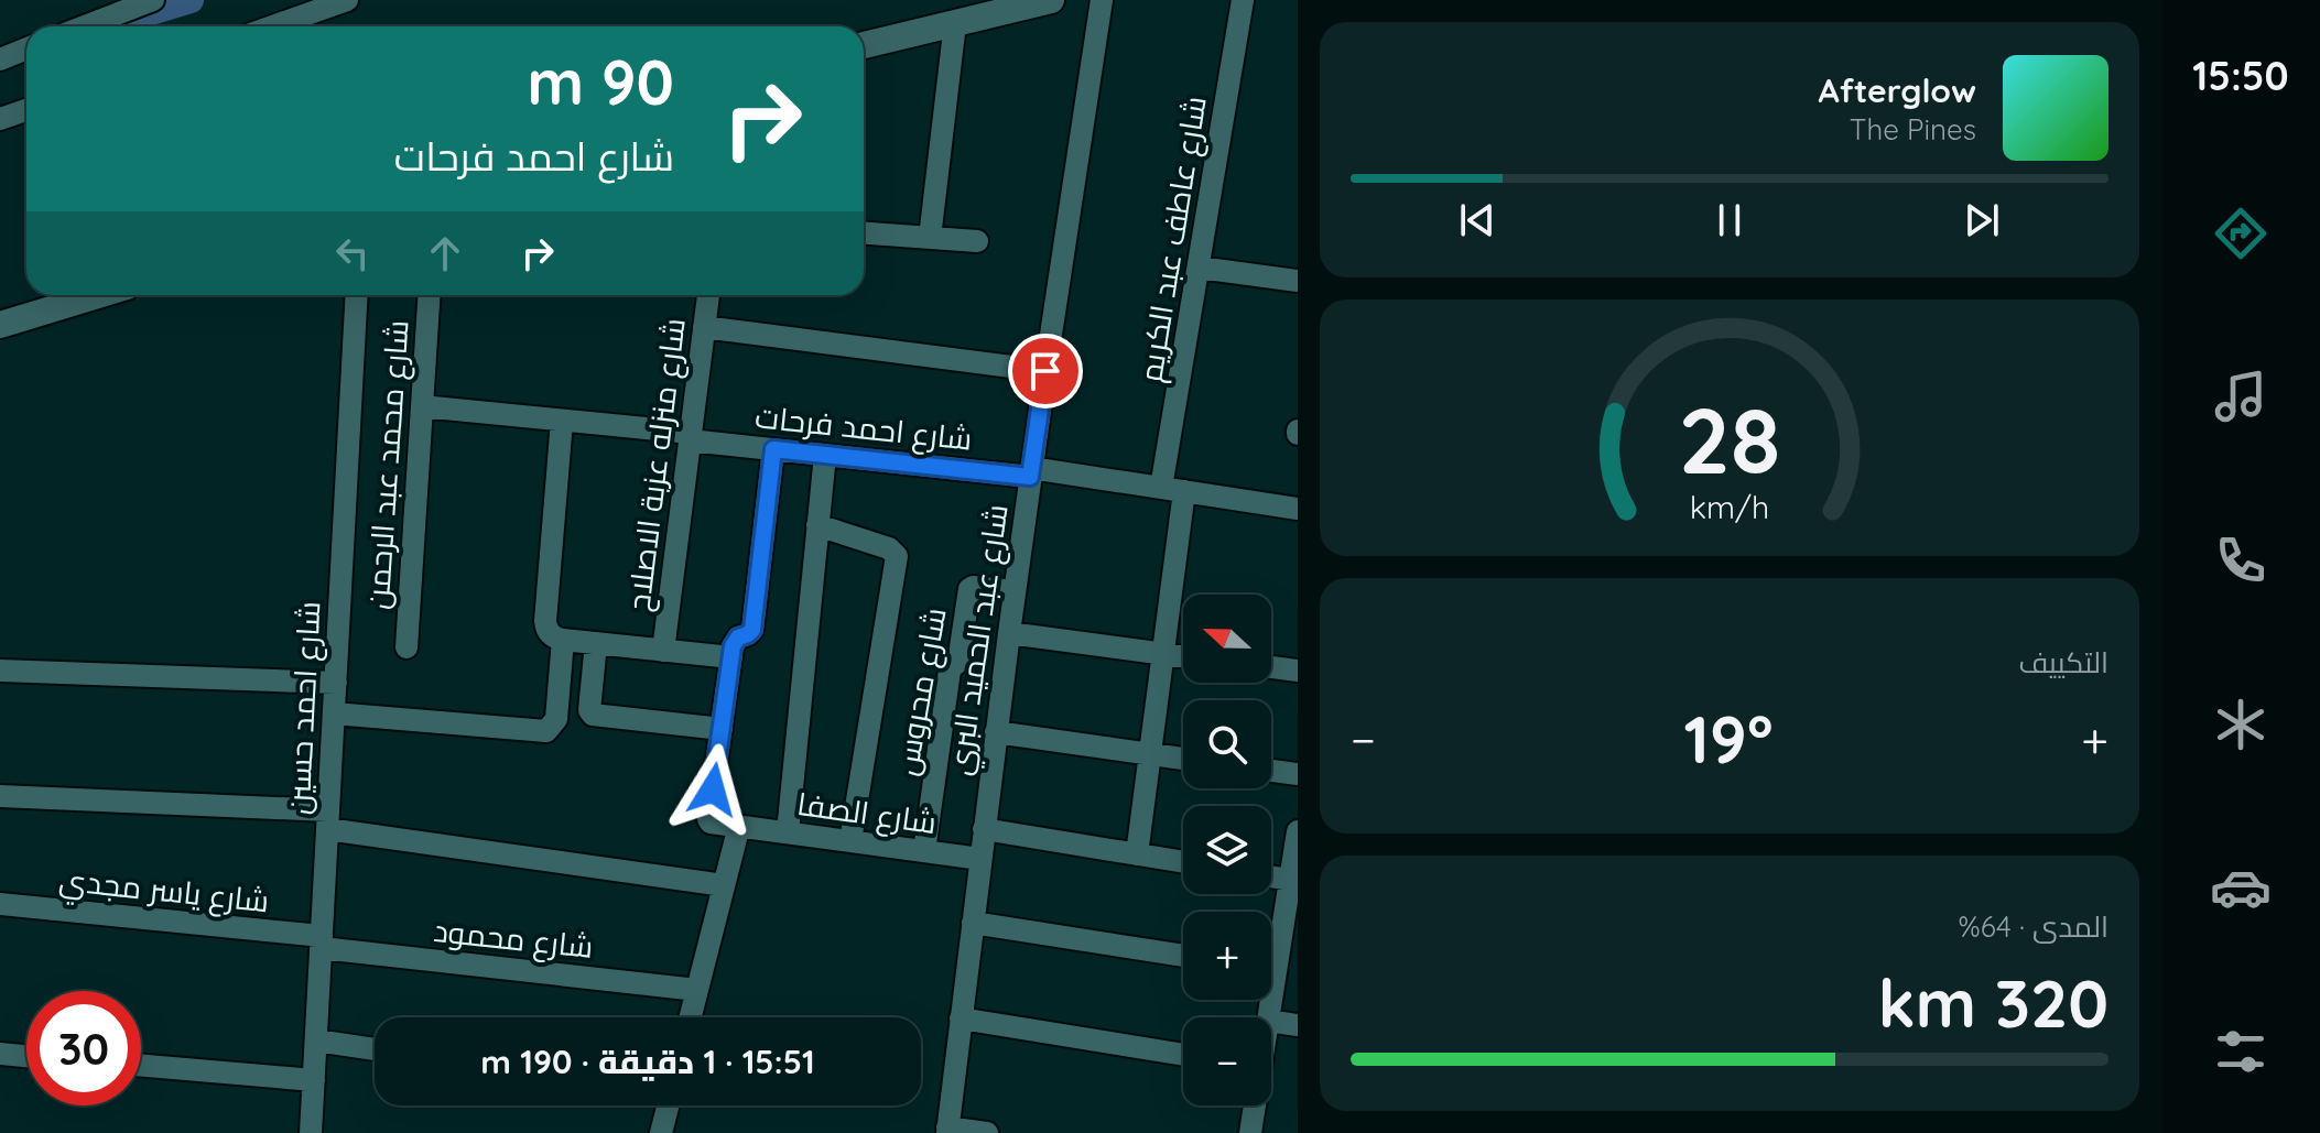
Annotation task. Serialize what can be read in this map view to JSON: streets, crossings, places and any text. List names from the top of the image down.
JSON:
{
  "streets": {
    "street": [
      "شارع عاطف عبد الكريم",
      "شارع احمد فرحات",
      "شارع محمد عبد الرحمن",
      "شارع منزله عزبة الاصلاح",
      "شارع عبد الحميد البري",
      "شارع محروس",
      "شارع احمد حسين",
      "شارع الصفا",
      "شارع ياسر مجدي",
      "شارع محمود"
    ]
  },
  "crossings": [
    ["شارع عاطف عبد الكريم", "شارع احمد فرحات"],
    ["شارع احمد فرحات", "شارع محمد عبد الرحمن"],
    ["شارع احمد فرحات", "شارع منزله عزبة الاصلاح"],
    ["شارع احمد فرحات", "شارع عبد الحميد البري"],
    ["شارع احمد فرحات", "شارع الصفا"],
    ["شارع عبد الحميد البري", "شارع محروس"],
    ["شارع عبد الحميد البري", "شارع الصفا"],
    ["شارع محروس", "شارع الصفا"],
    ["شارع احمد حسين", "شارع ياسر مجدي"],
    ["شارع احمد حسين", "شارع محمود"],
    ["شارع ياسر مجدي", "شارع محمود"]
  ],
  "north": "left",
  "page": {
    "tabs": "15:50",
    "turn": ["90 m", "شارع احمد فرحات"],
    "song": ["Afterglow", "The Pines"],
    "tile": [
      "التكييف",
      ["المدى · 64%", "320 km"]
    ],
    "map_buttons": ["+", "−"],
    "heat": ["−", "19°", "+"],
    "limit": "30",
    "trip": "15:51 · 1 دقيقة · 190 m",
    "gauge": ["28", "km/h"]
  }
}
